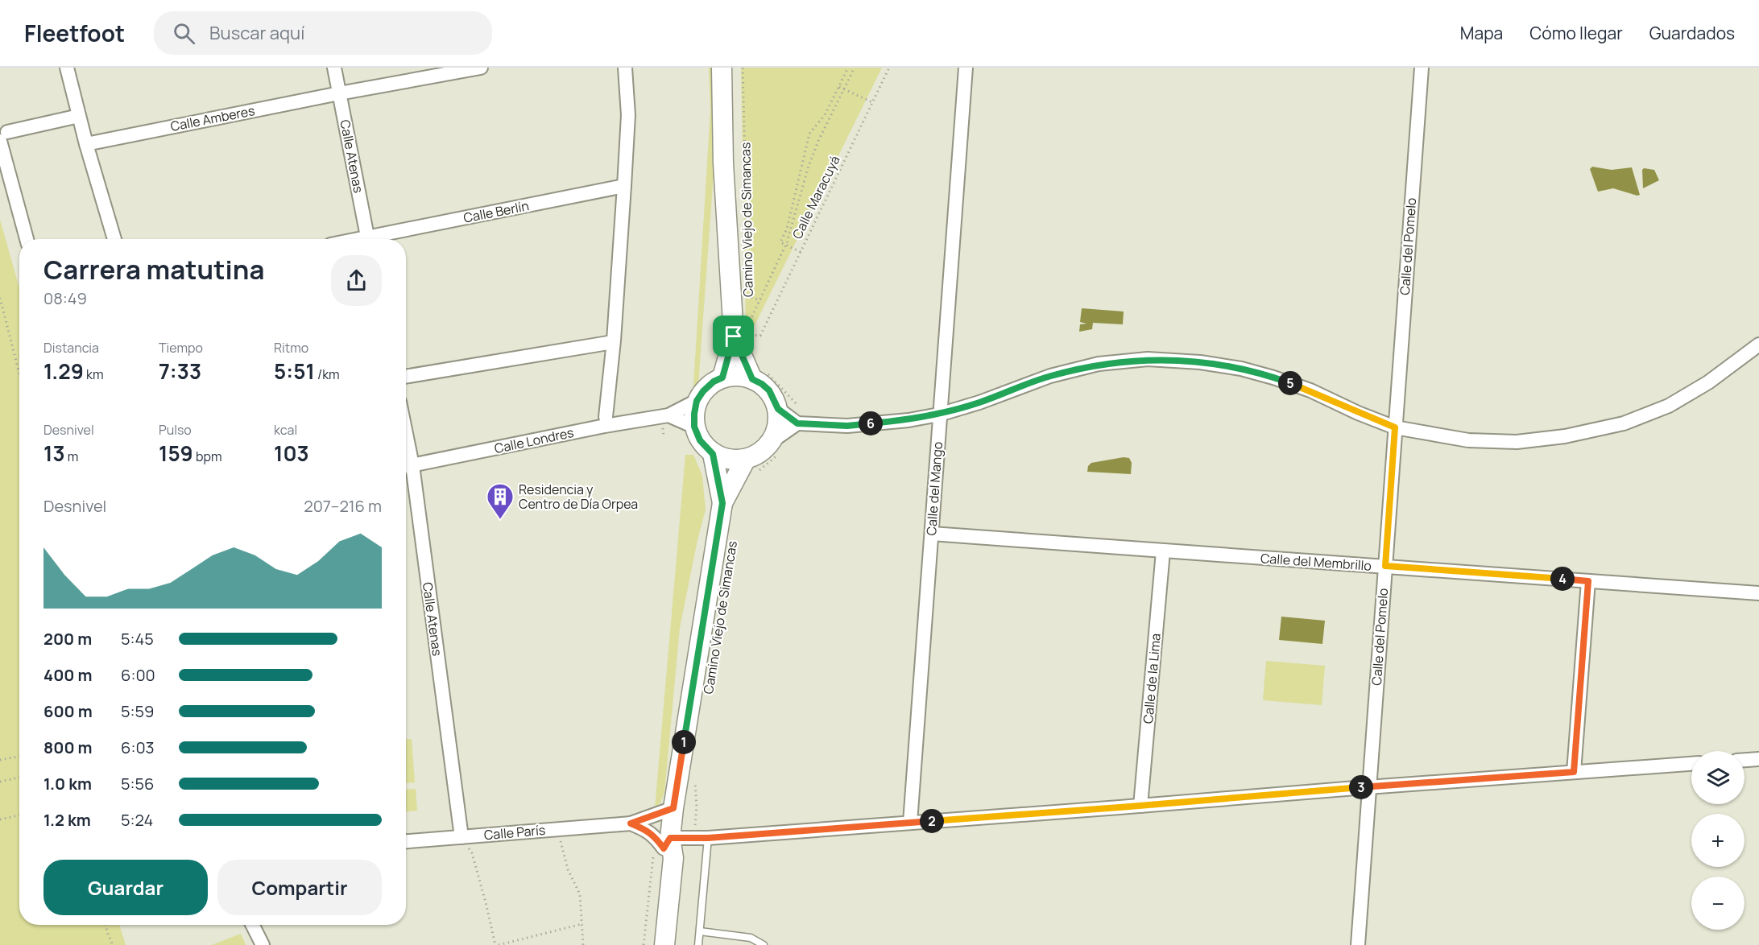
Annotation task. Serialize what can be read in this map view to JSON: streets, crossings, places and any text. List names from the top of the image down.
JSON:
{
  "streets": {
    "main road": ["Camino Viejo de Simancas"],
    "street": [
      "Calle Amberes",
      "Calle Atenas",
      "Calle Berlín",
      "Calle del Pomelo",
      "Calle Londres",
      "Calle del Mango",
      "Calle del Membrillo",
      "Calle de la Lima",
      "Calle París"
    ],
    "path": ["Calle Maracuyá"]
  },
  "crossings": [
    ["Calle Amberes", "Calle Atenas"],
    ["Calle Atenas", "Calle Londres"],
    ["Calle Atenas", "Calle París"],
    ["Camino Viejo de Simancas", "Calle Londres"],
    ["Camino Viejo de Simancas", "Calle París"],
    ["Calle del Pomelo", "Calle del Membrillo"],
    ["Calle del Mango", "Calle del Membrillo"],
    ["Calle del Membrillo", "Calle de la Lima"]
  ],
  "places": {
    "building": ["Residencia y Centro de Día Orpea"]
  },
  "page": {
    "header": "Fleetfoot",
    "search": "Buscar aquí",
    "nav": ["Mapa", "Cómo llegar", "Guardados"],
    "heading": ["Carrera matutina", "08:49"],
    "stats": [
      ["Distancia", "1.29 km"],
      ["Tiempo", "7:33"],
      ["Ritmo", "5:51 /km"],
      ["Desnivel", "13 m"],
      ["Pulso", "159 bpm"],
      ["kcal", "103"]
    ],
    "pins": [
      "5",
      "6",
      "4",
      "1",
      "3",
      "2"
    ],
    "chart": ["Desnivel", "207–216 m"],
    "list": [
      {
        "name": "200 m",
        "note": "5:45"
      },
      {
        "name": "400 m",
        "note": "6:00"
      },
      {
        "name": "600 m",
        "note": "5:59"
      },
      {
        "name": "800 m",
        "note": "6:03"
      },
      {
        "name": "1.0 km",
        "note": "5:56"
      },
      {
        "name": "1.2 km",
        "note": "5:24"
      }
    ],
    "map_buttons": ["+", "−"],
    "buttons": ["Guardar", "Compartir"]
  }
}
